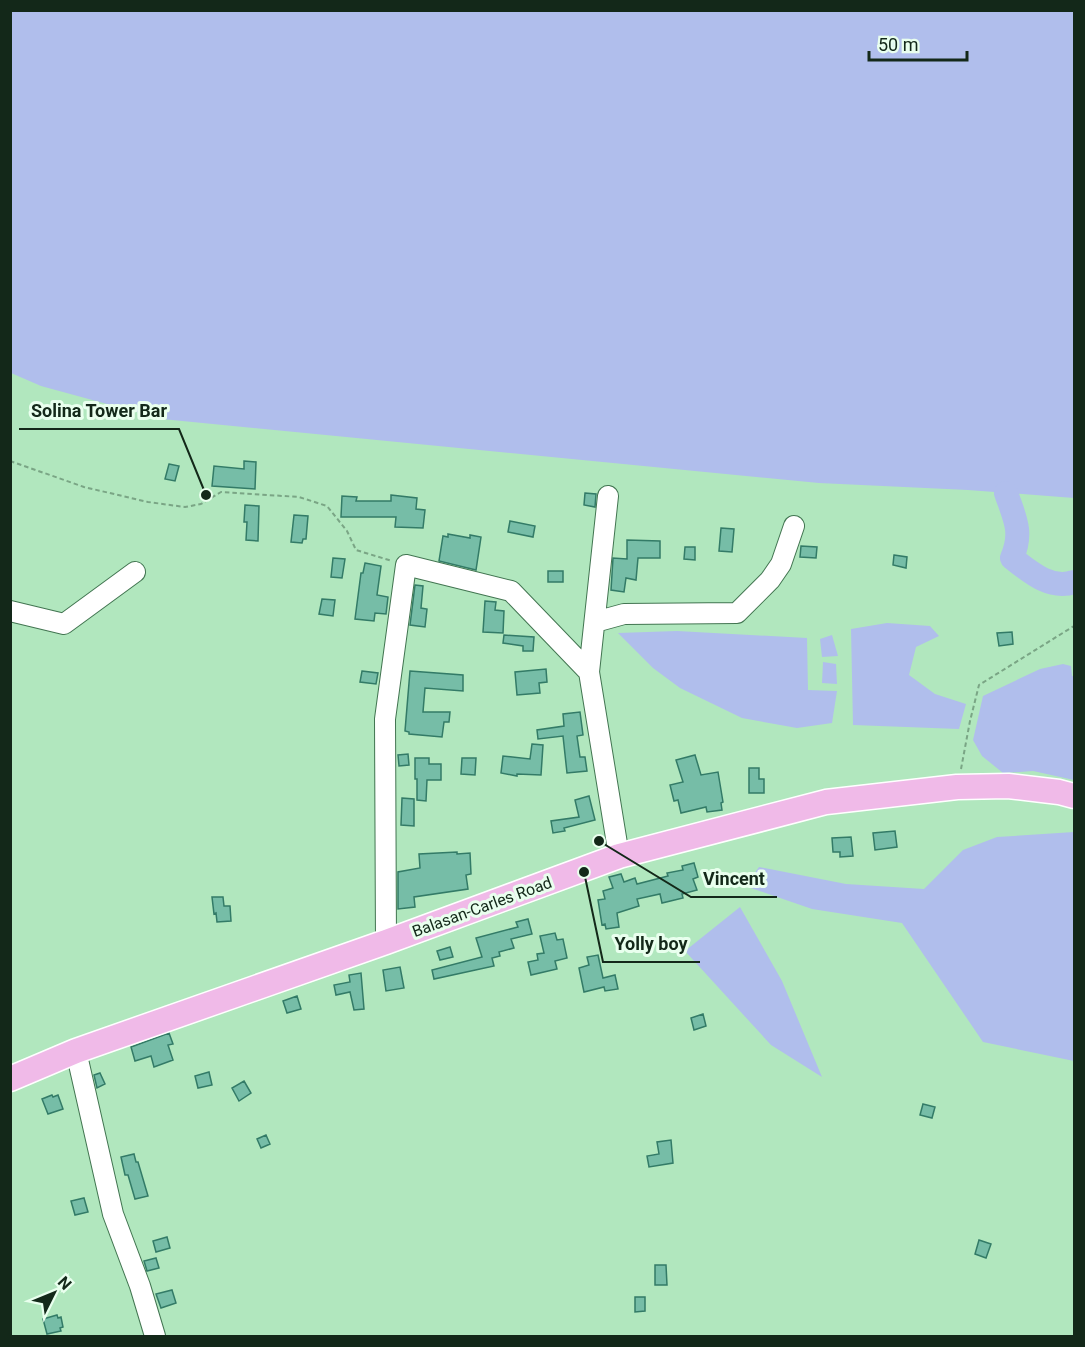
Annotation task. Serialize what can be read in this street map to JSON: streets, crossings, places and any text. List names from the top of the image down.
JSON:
{
  "streets": {
    "main road": ["Balasan-Carles Road"]
  },
  "places": ["Solina Tower Bar", "Vincent", "Yolly boy"],
  "scale_bar": "50 m",
  "north": "top right"
}
